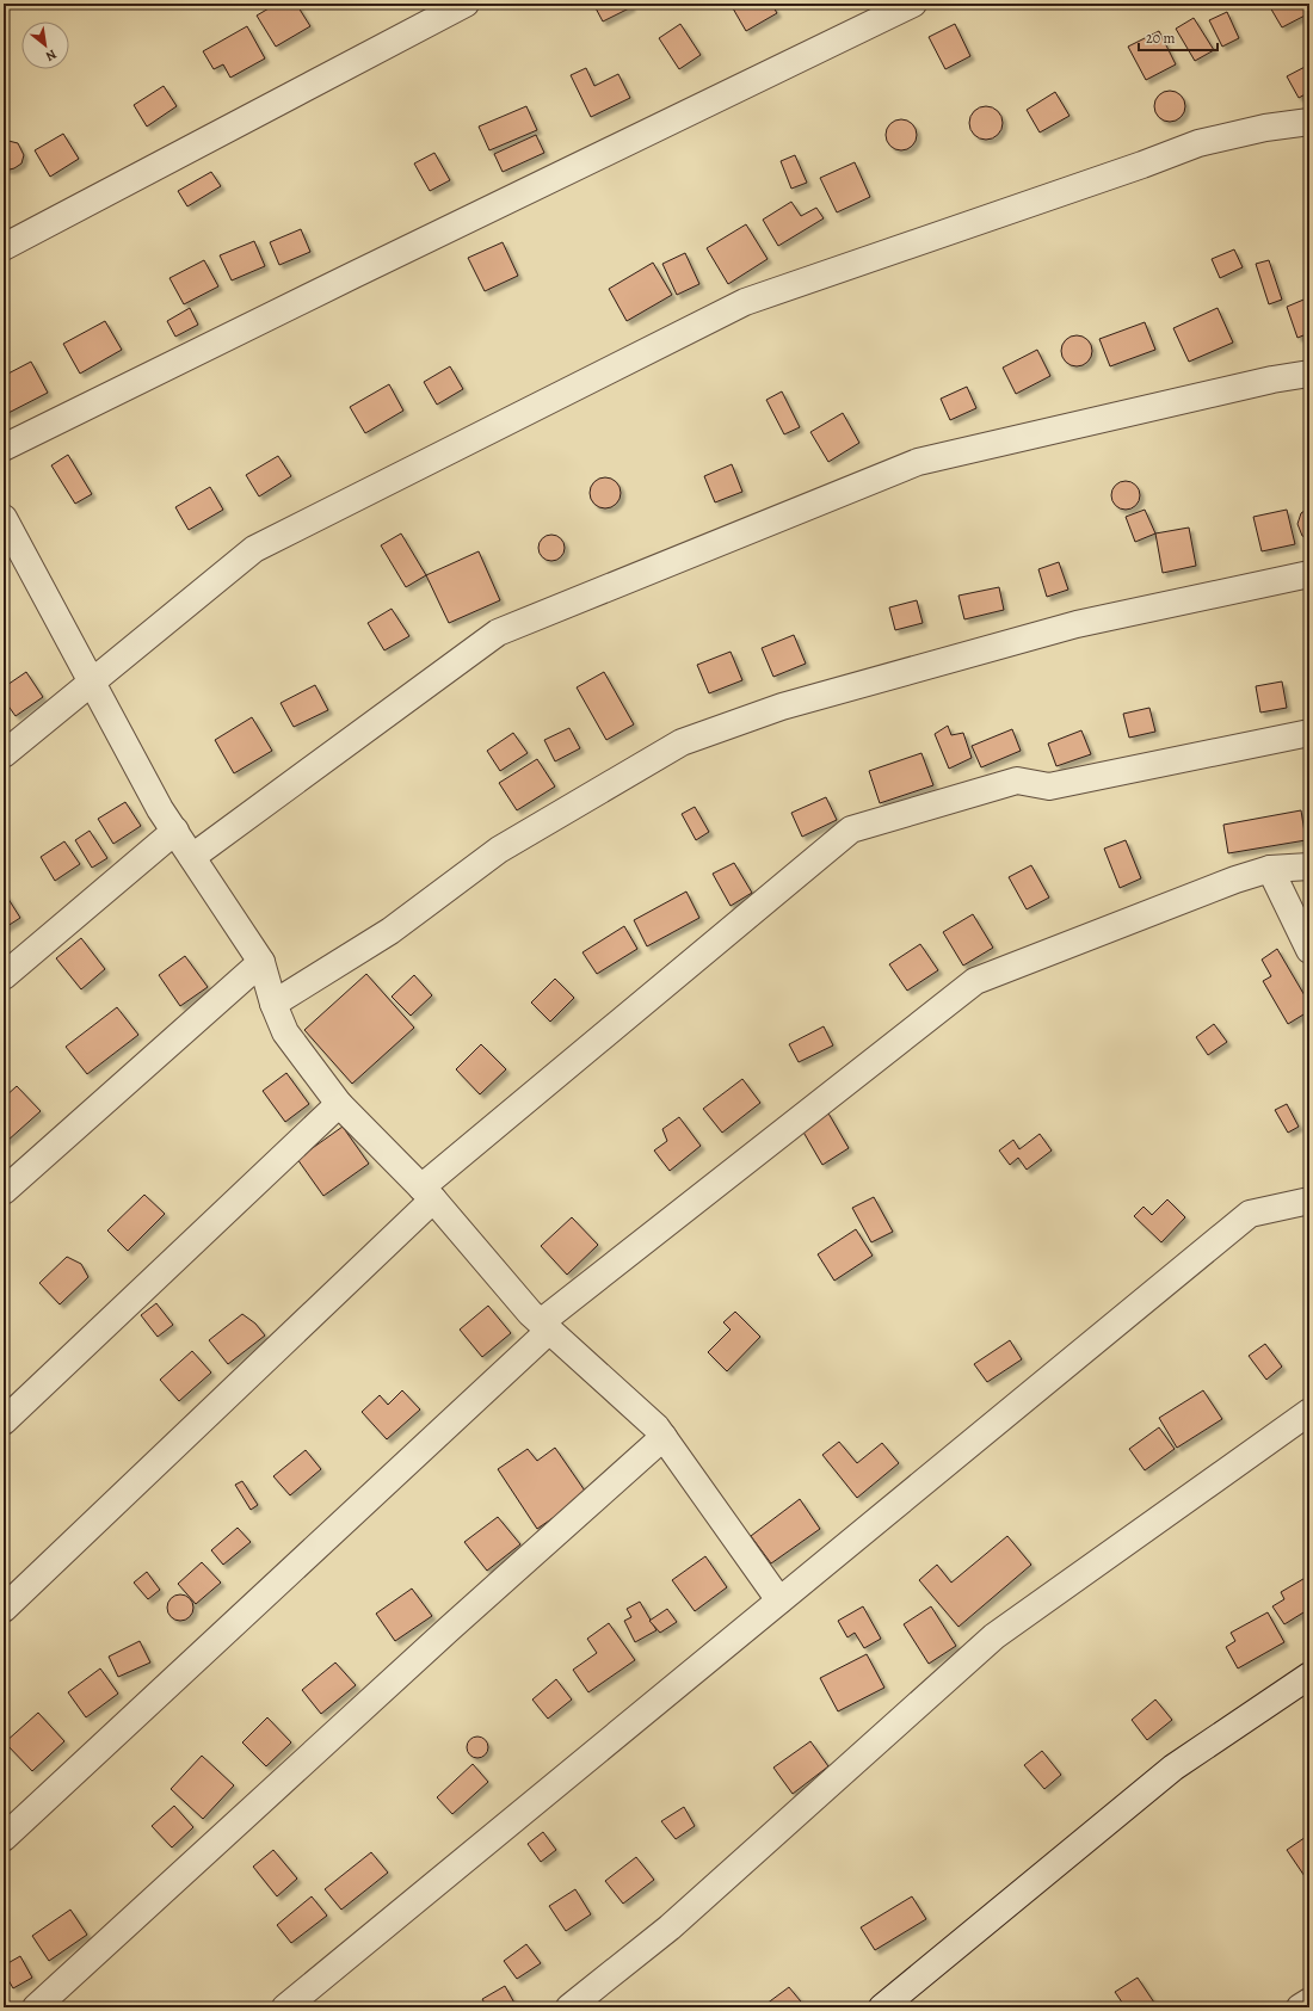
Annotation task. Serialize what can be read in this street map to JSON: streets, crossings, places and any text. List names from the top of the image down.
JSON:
{
  "scale_bar": "20 m",
  "north": "bottom right"
}
